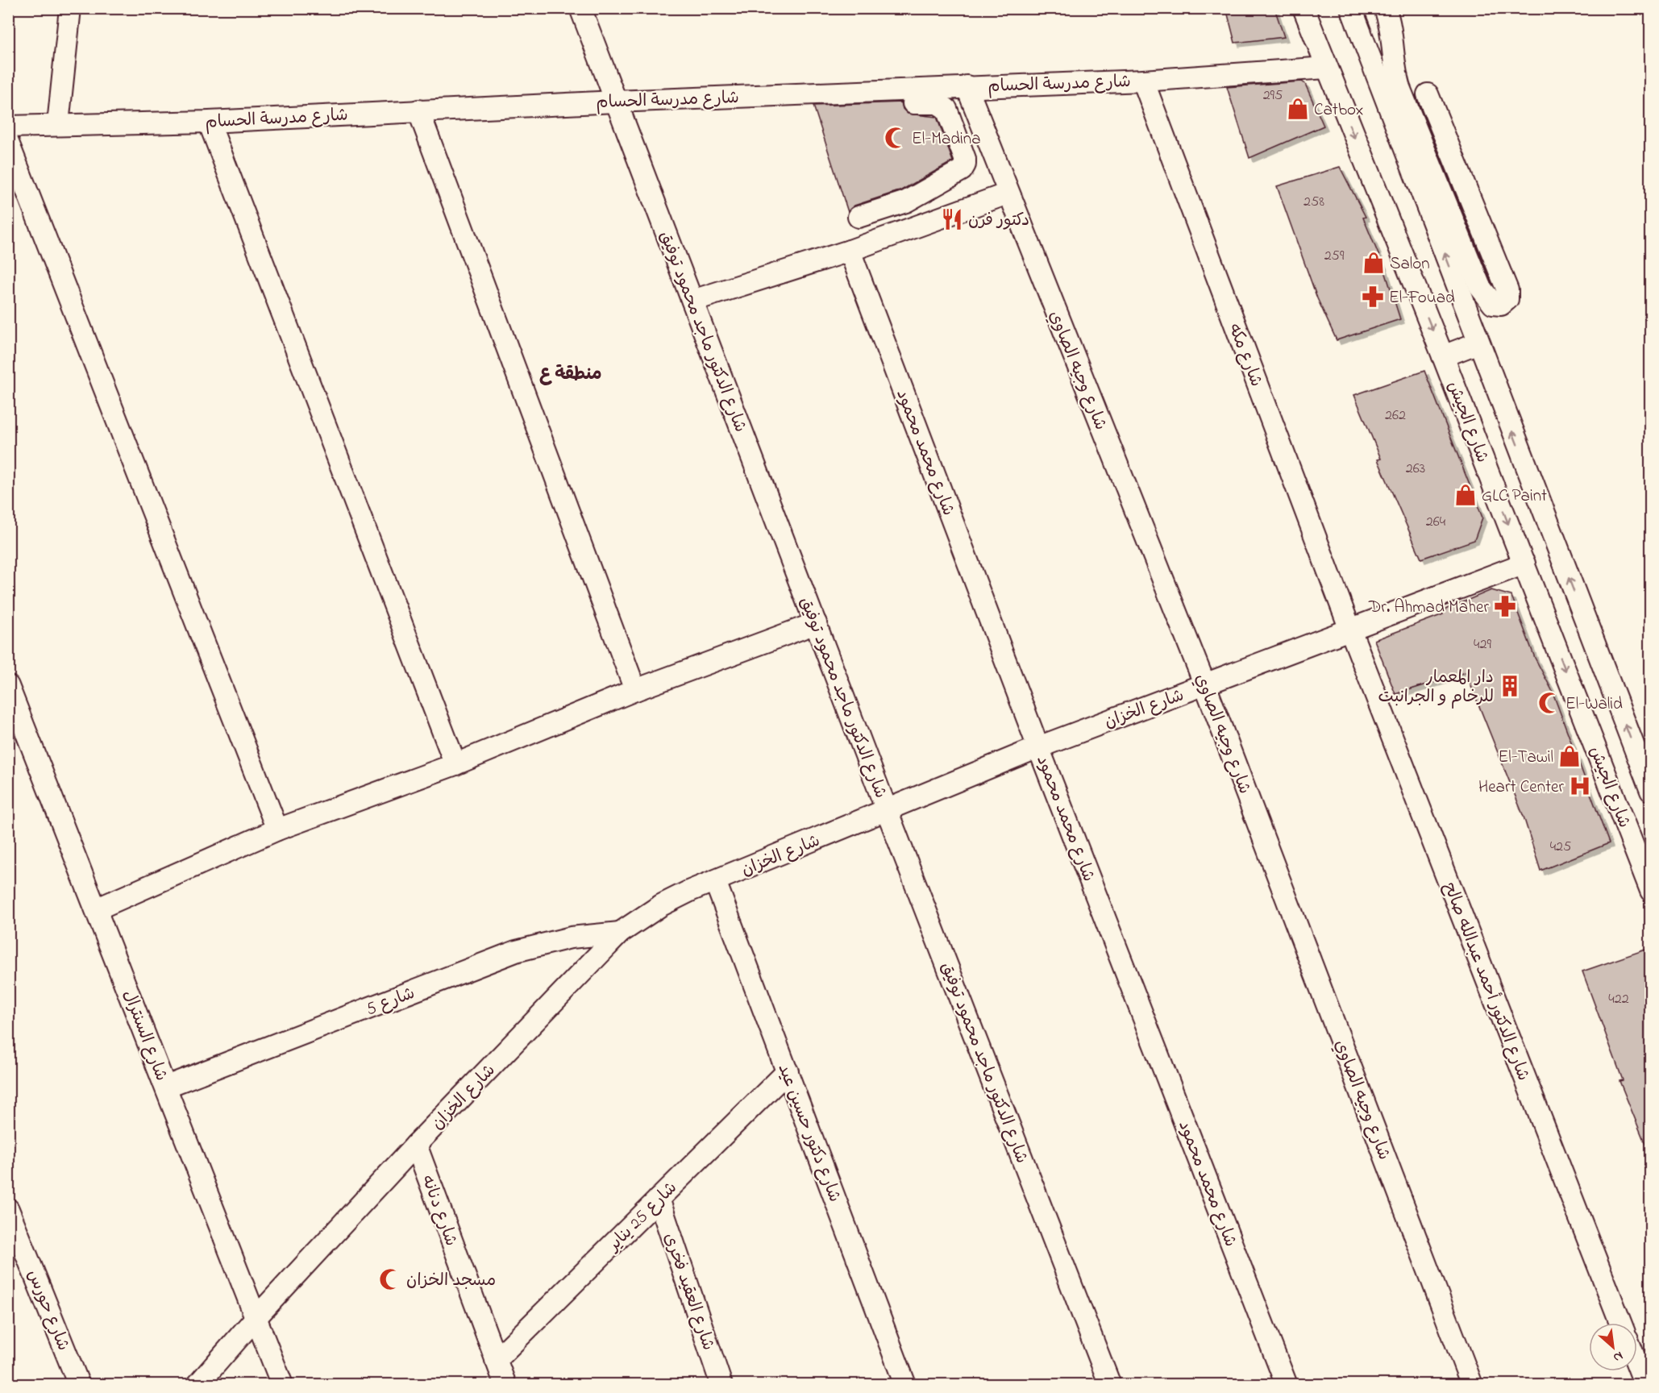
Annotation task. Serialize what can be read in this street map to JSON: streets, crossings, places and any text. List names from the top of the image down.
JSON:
{
  "streets": {
    "street": [
      "شارع مدرسة الحسام",
      "شارع الدكتور ماجد محمود توفيق",
      "شارع مكه",
      "شارع وجيه الصاوي",
      "شارع الجيش",
      "شارع محمد محمود",
      "شارع الخزان",
      "شارع الدكتور أحمد عبدالله صالح",
      "شارع 5",
      "شارع السنترال",
      "شارع دكتور حسين عيد",
      "شارع دنانه",
      "شارع 25 يناير",
      "شارع العقيد فخرى",
      "شارع حورس"
    ]
  },
  "crossings": [
    ["شارع مدرسة الحسام", "شارع الدكتور ماجد محمود توفيق"],
    ["شارع مدرسة الحسام", "شارع مكه"],
    ["شارع مدرسة الحسام", "شارع وجيه الصاوي"],
    ["شارع مدرسة الحسام", "شارع الجيش"],
    ["شارع الدكتور ماجد محمود توفيق", "شارع الخزان"],
    ["شارع مكه", "شارع الخزان"],
    ["شارع مكه", "شارع الدكتور أحمد عبدالله صالح"],
    ["شارع وجيه الصاوي", "شارع الخزان"],
    ["شارع الجيش", "شارع الخزان"],
    ["شارع محمد محمود", "شارع الخزان"],
    ["شارع الخزان", "شارع الدكتور أحمد عبدالله صالح"],
    ["شارع الخزان", "شارع 5"],
    ["شارع الخزان", "شارع السنترال"],
    ["شارع الخزان", "شارع دكتور حسين عيد"],
    ["شارع الخزان", "شارع دنانه"],
    ["شارع 5", "شارع السنترال"],
    ["شارع دكتور حسين عيد", "شارع 25 يناير"],
    ["شارع دنانه", "شارع 25 يناير"],
    ["شارع 25 يناير", "شارع العقيد فخرى"]
  ],
  "districts": ["منطقة ع"],
  "places": {
    "shop": [
      "Catbox",
      "Salon",
      "GLC Paint",
      "El-Tawil"
    ],
    "mosque": ["El-Madina", "El-Walid", "مسجد الخزان"],
    "restaurant": ["دكتور فرن"],
    "pharmacy": ["El-Fouad", "Dr. Ahmad Maher"],
    "building": ["دار المعمار للرخام و الجرانبت"],
    "hospital": ["Heart Center"]
  },
  "house_numbers": [
    "295",
    "258",
    "259",
    "262",
    "263",
    "264",
    "429",
    "425",
    "422"
  ],
  "north": "bottom right"
}
